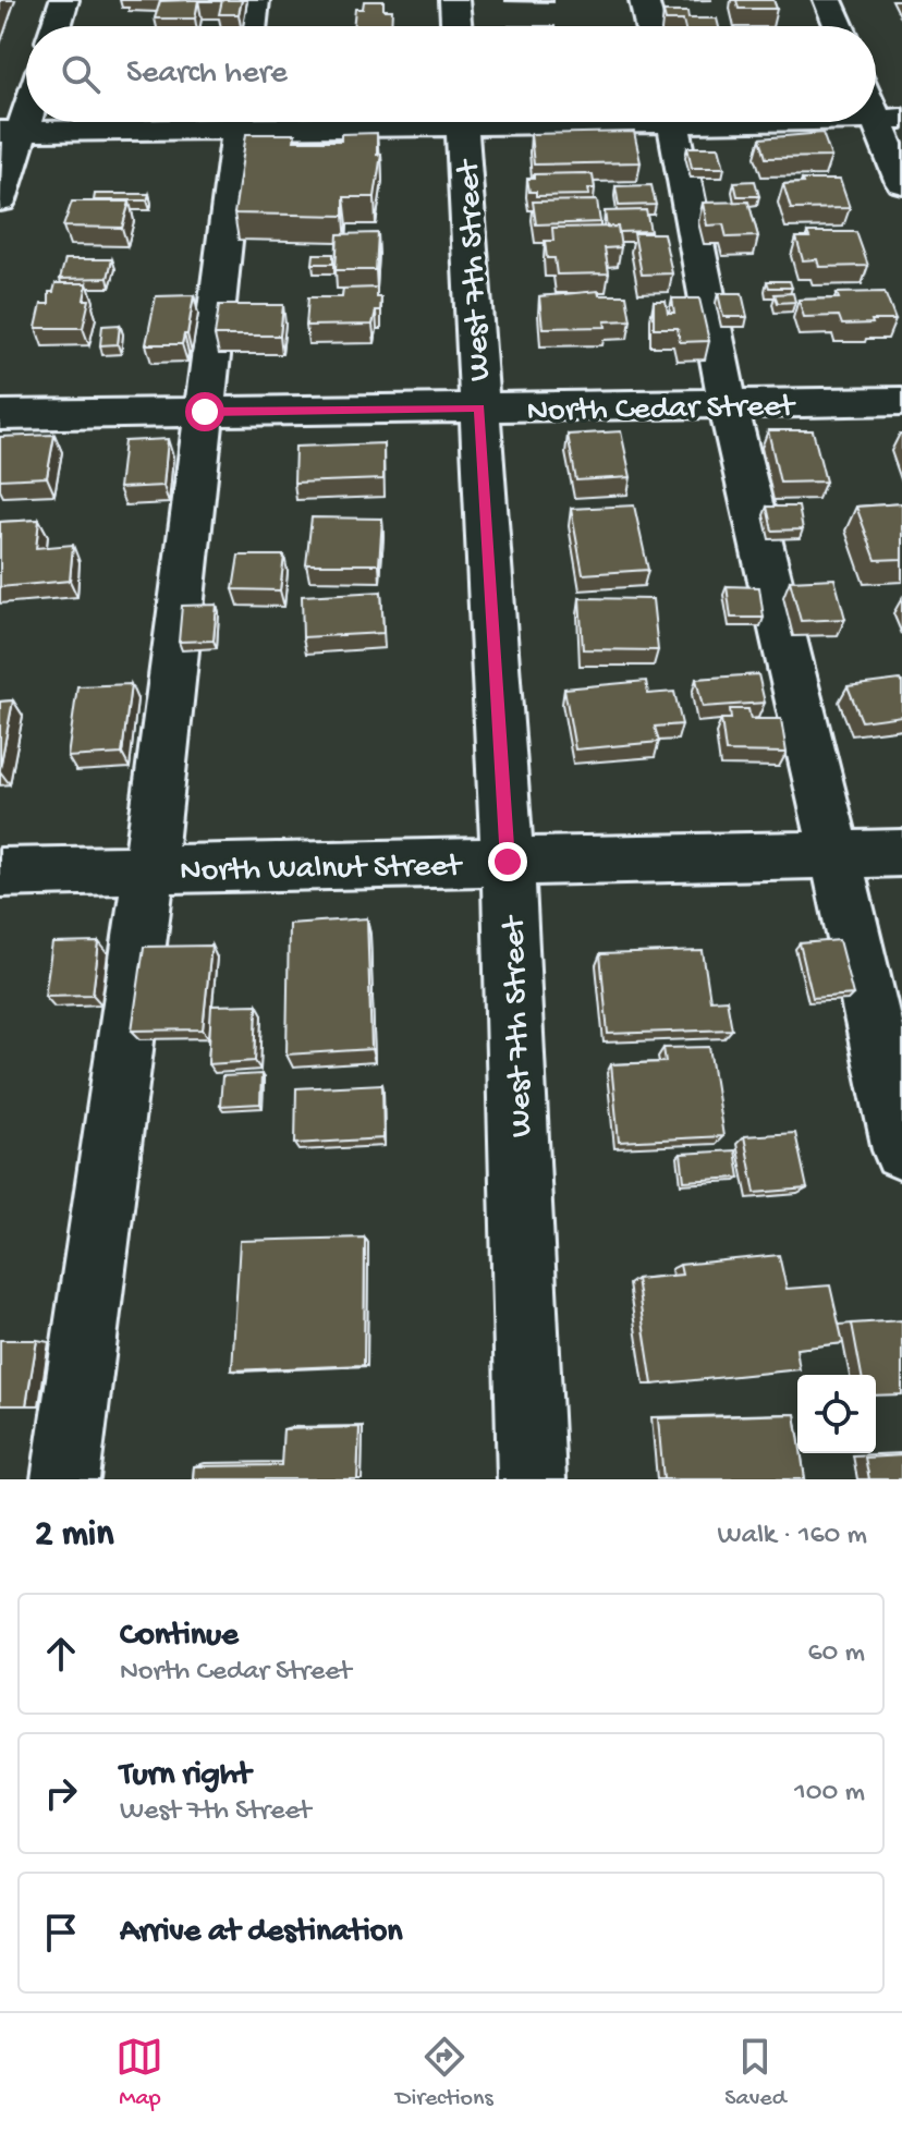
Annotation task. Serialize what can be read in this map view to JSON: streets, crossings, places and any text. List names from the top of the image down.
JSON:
{
  "streets": {
    "street": ["West 7th Street", "North Cedar Street", "North Walnut Street"]
  },
  "crossings": [
    ["West 7th Street", "North Cedar Street"],
    ["West 7th Street", "North Walnut Street"]
  ],
  "page": {
    "search": "Search here",
    "heading": ["2 min", "Walk · 160 m"],
    "list": [
      ["Continue", "North Cedar Street", "60 m"],
      ["Turn right", "West 7th Street", "100 m"],
      "Arrive at destination"
    ],
    "nav": ["Map", "Directions", "Saved"]
  }
}
